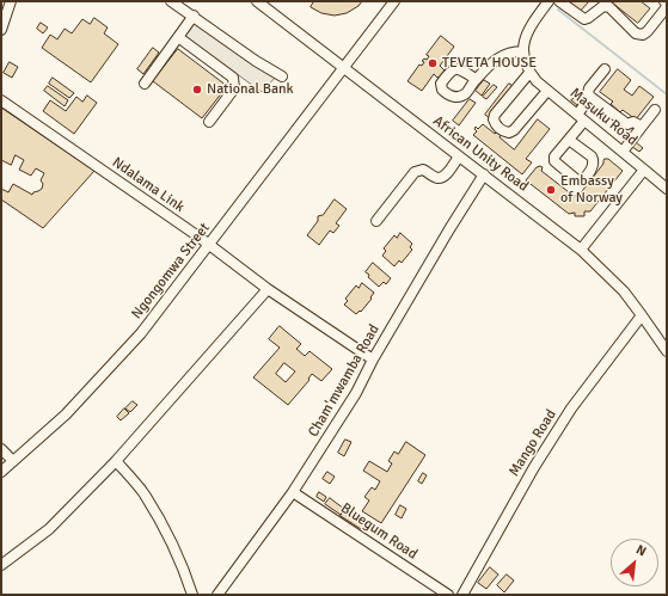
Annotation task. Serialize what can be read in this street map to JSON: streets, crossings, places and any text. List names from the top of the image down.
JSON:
{
  "streets": {
    "street": [
      "Masuku Road",
      "African Unity Road",
      "Ndalama Link",
      "Ngongomwa Street",
      "Cham'mwamba Road",
      "Mango Road",
      "Bluegum Road"
    ]
  },
  "crossings": [
    ["African Unity Road", "Ngongomwa Street"],
    ["African Unity Road", "Cham'mwamba Road"],
    ["African Unity Road", "Mango Road"],
    ["Ndalama Link", "Ngongomwa Street"],
    ["Ndalama Link", "Cham'mwamba Road"],
    ["Cham'mwamba Road", "Bluegum Road"]
  ],
  "places": ["TEVETA HOUSE", "National Bank", "Embassy of Norway"],
  "north": "top right"
}
